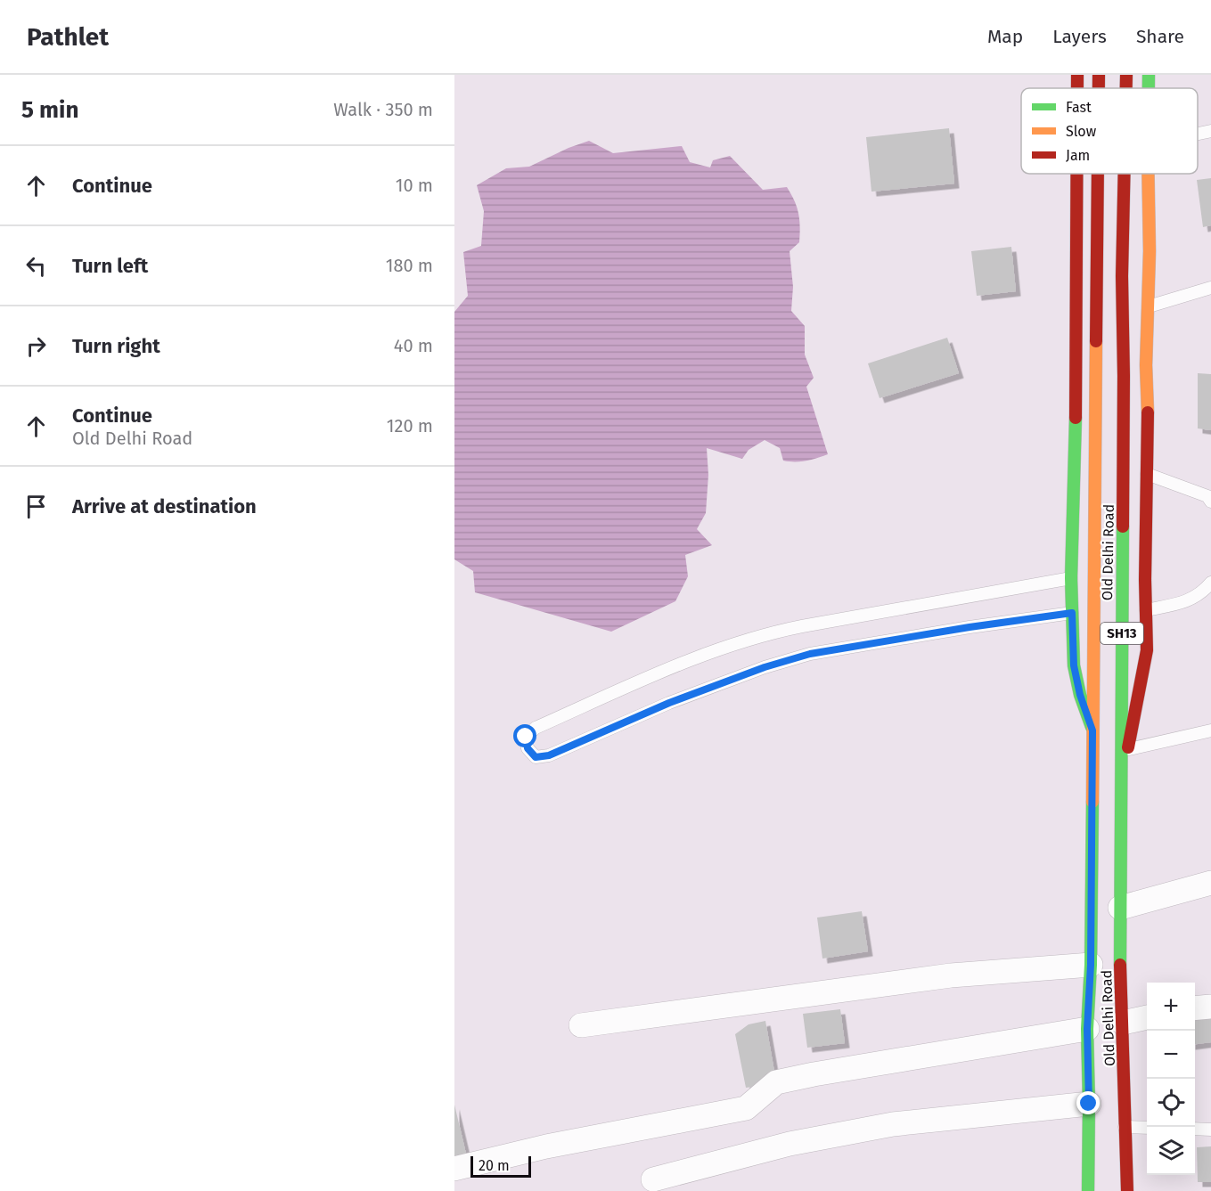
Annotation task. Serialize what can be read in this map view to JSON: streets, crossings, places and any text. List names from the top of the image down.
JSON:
{
  "streets": {
    "main road": ["Old Delhi Road", "SH13"]
  },
  "legend": ["Fast", "Slow", "Jam"],
  "scale_bar": "20 m",
  "page": {
    "header": "Pathlet",
    "nav": ["Map", "Layers", "Share"],
    "heading": ["5 min", "Walk · 350 m"],
    "list": [
      ["Continue", "10 m"],
      ["Turn left", "180 m"],
      ["Turn right", "40 m"],
      ["Continue", "Old Delhi Road", "120 m"],
      "Arrive at destination"
    ],
    "map_buttons": ["+", "−"],
    "scale": "20 m"
  }
}
